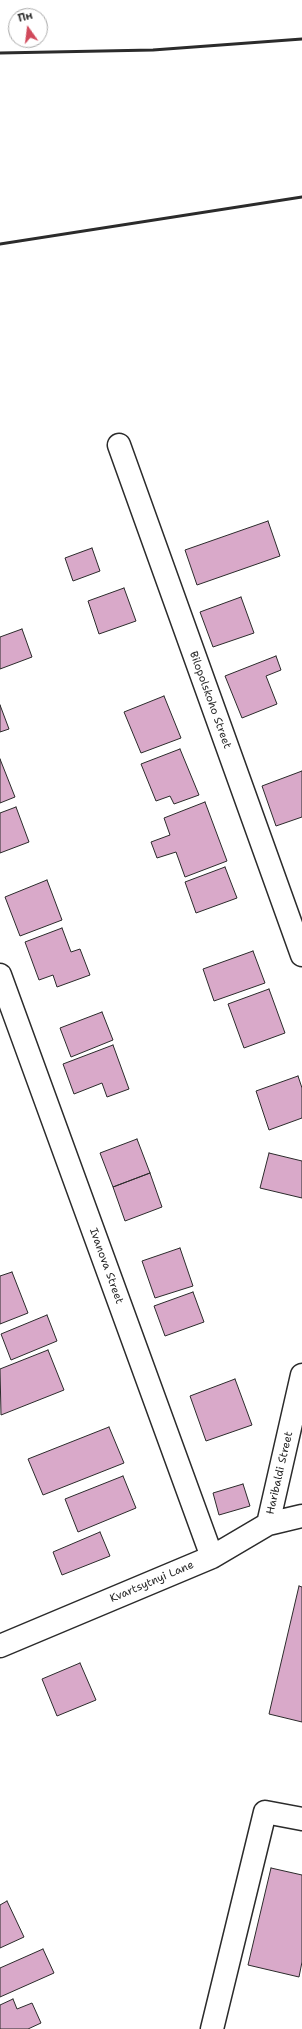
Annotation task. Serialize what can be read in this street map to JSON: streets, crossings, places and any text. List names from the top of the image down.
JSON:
{
  "streets": {
    "street": [
      "Bilopolskoho Street",
      "Ivanova Street",
      "Haribaldi Street",
      "Kvartsytnyi Lane"
    ]
  },
  "crossings": [
    ["Ivanova Street", "Kvartsytnyi Lane"],
    ["Haribaldi Street", "Kvartsytnyi Lane"]
  ],
  "north": "top"
}
